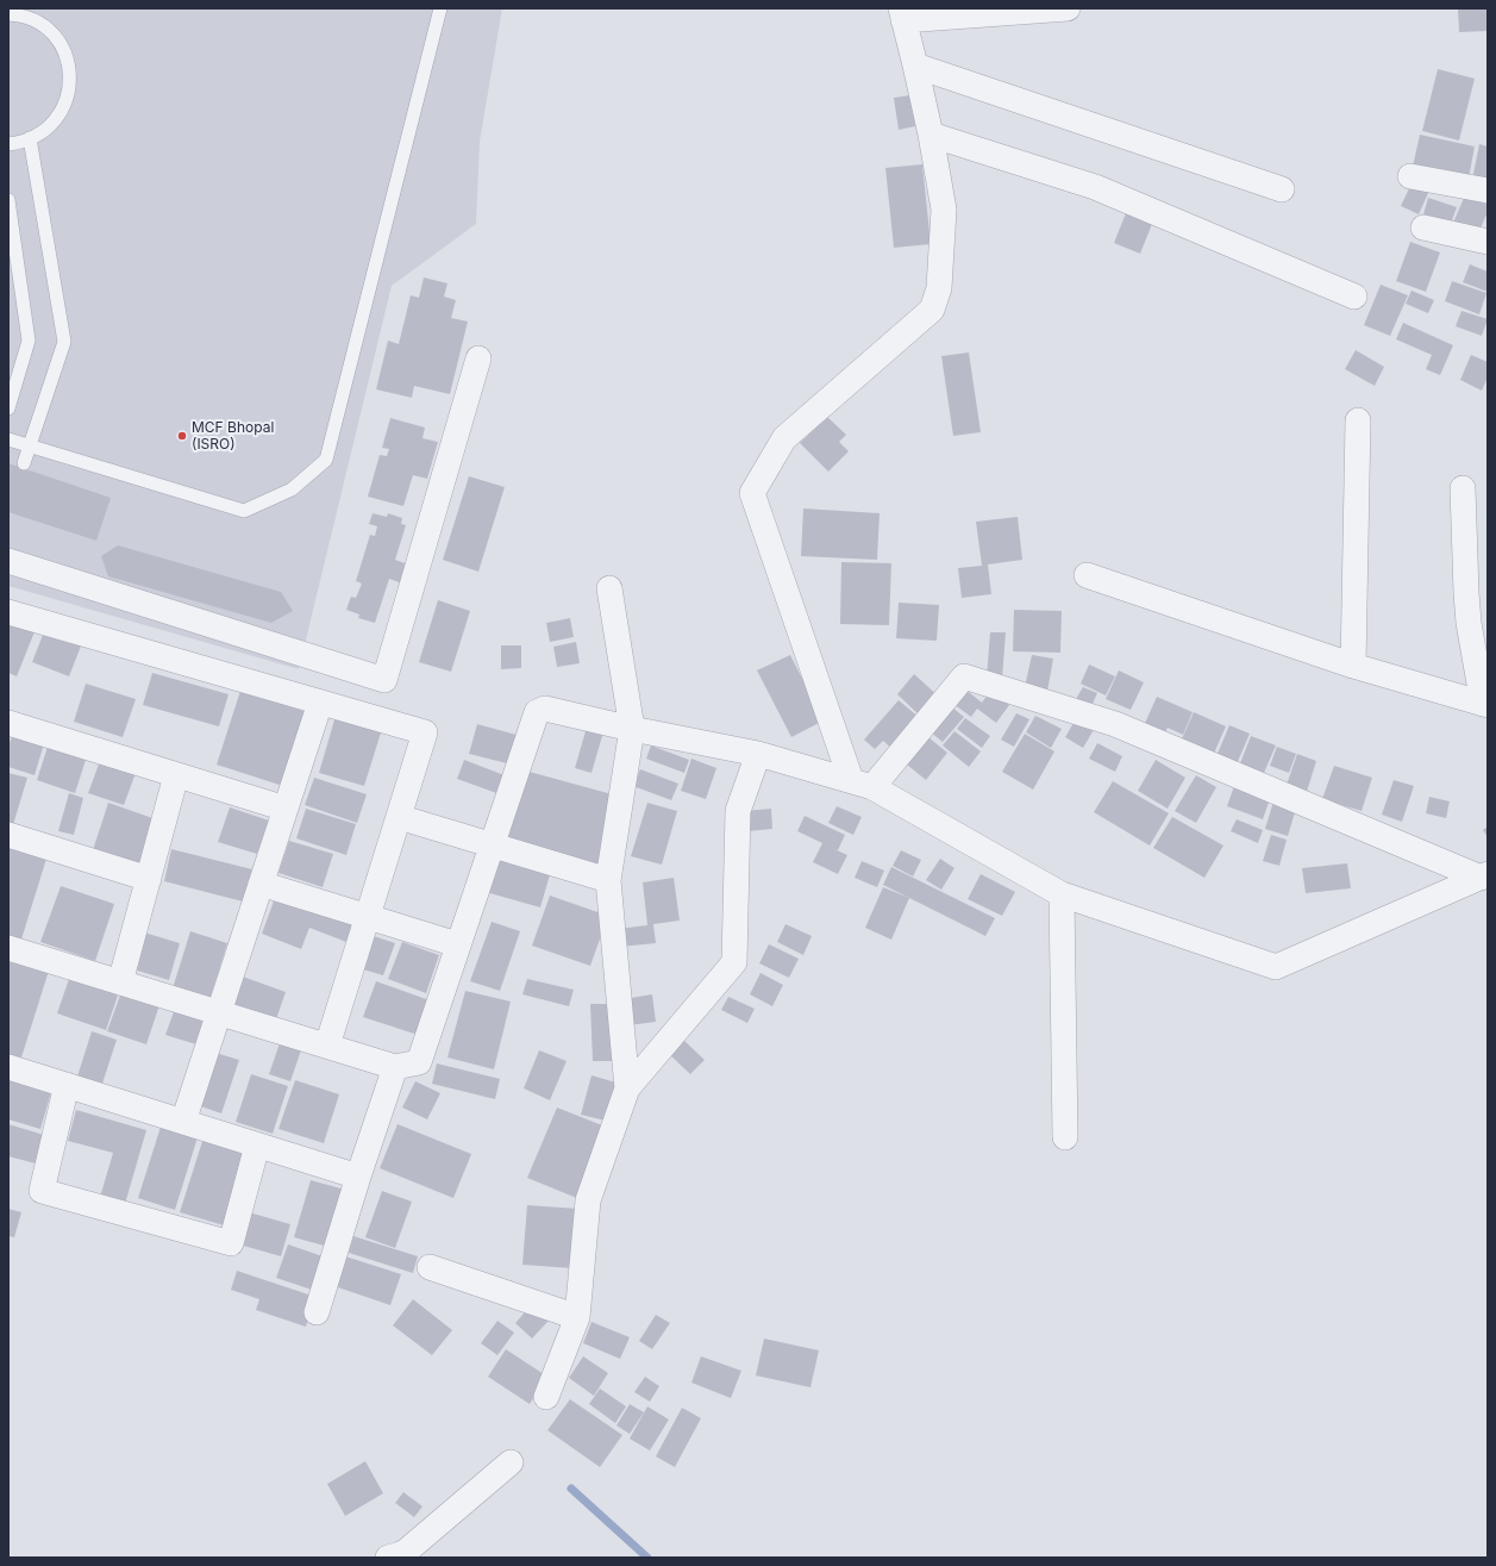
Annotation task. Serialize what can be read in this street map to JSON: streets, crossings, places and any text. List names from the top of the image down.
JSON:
{
  "places": ["MCF Bhopal (ISRO)"]
}
